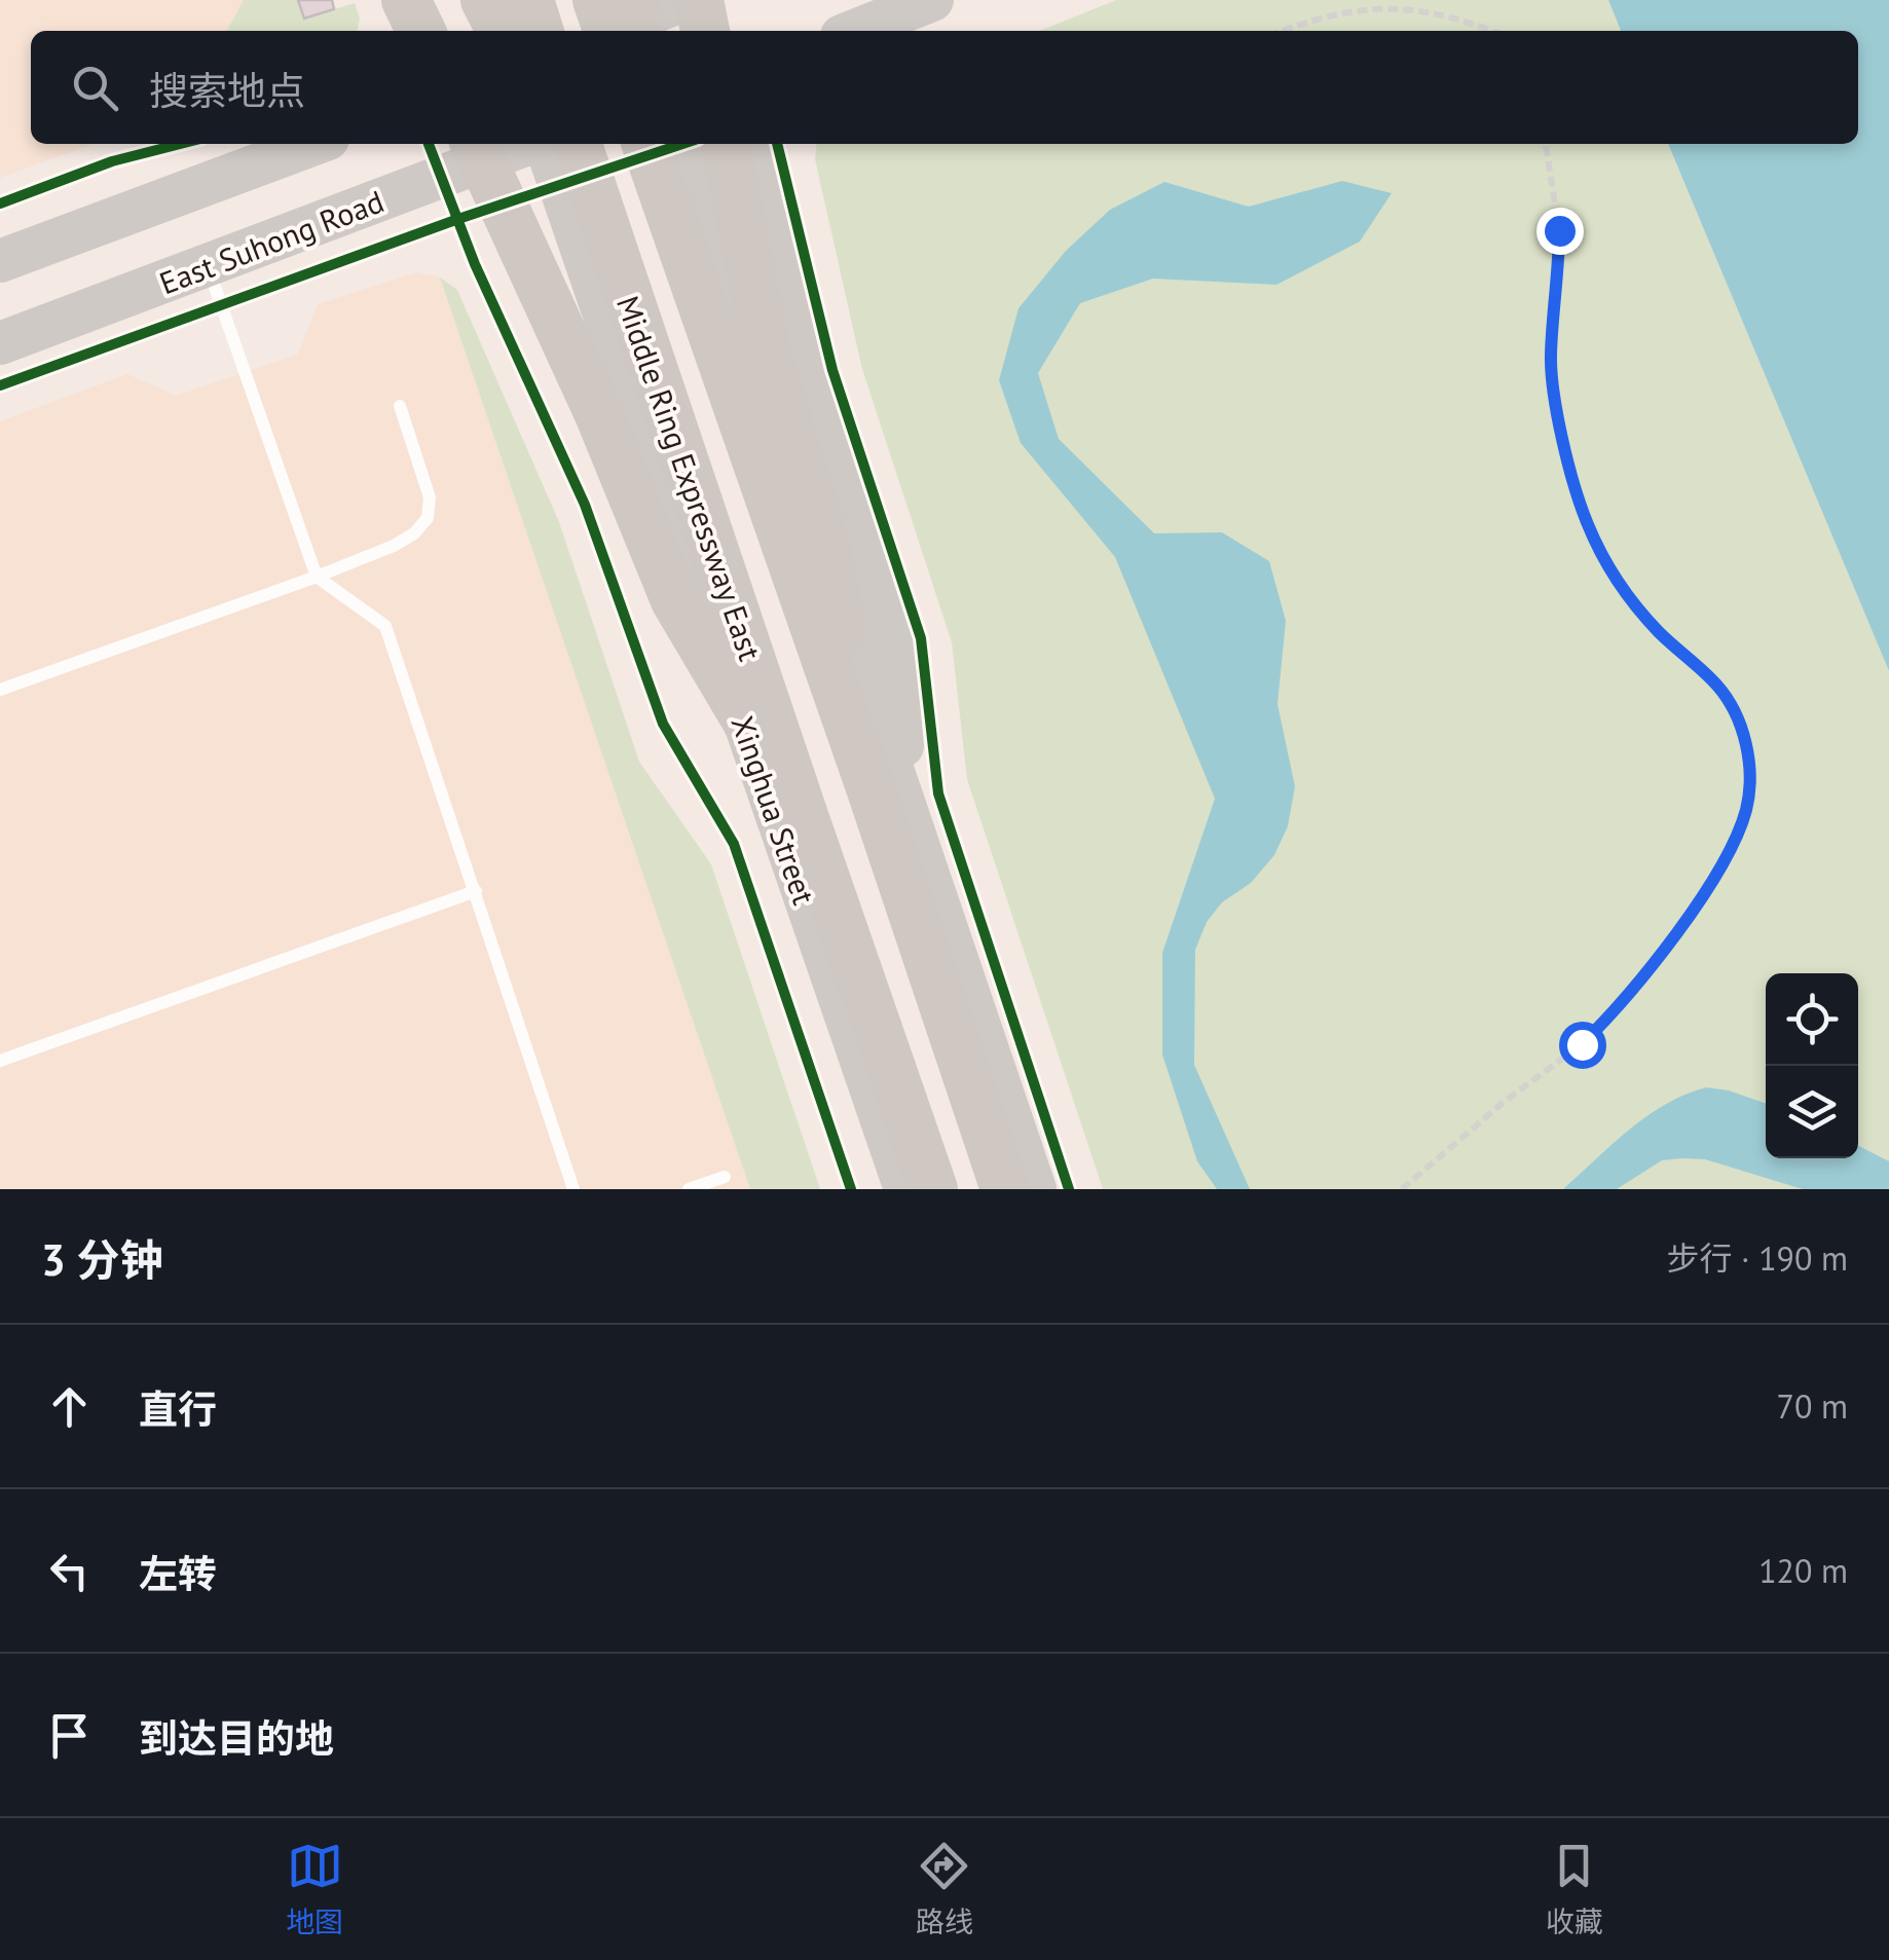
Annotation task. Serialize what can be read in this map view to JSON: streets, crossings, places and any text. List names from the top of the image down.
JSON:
{
  "streets": {
    "highway": ["Middle Ring Expressway East"],
    "main road": ["East Suhong Road", "Xinghua Street"]
  },
  "page": {
    "search": "搜索地点",
    "heading": ["3 分钟", "步行 · 190 m"],
    "list": [
      ["直行", "70 m"],
      ["左转", "120 m"],
      "到达目的地"
    ],
    "nav": ["地图", "路线", "收藏"]
  }
}
